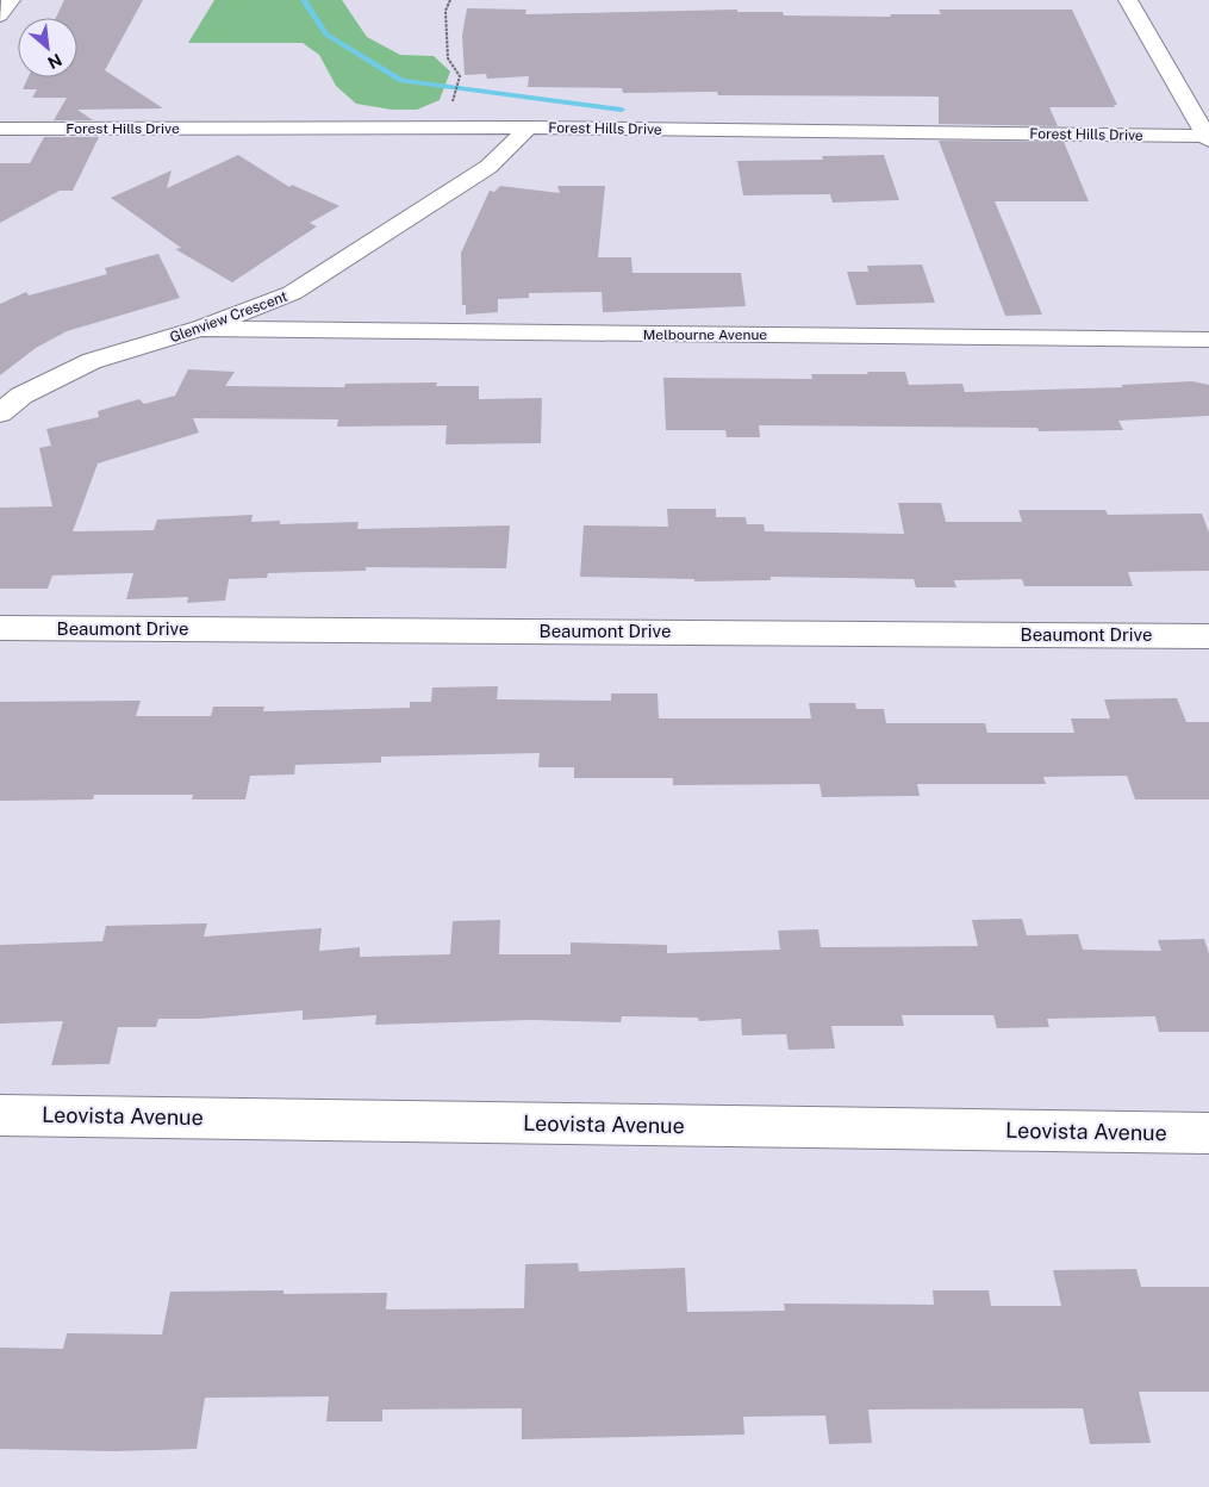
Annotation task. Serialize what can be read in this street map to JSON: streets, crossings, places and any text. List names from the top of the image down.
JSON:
{
  "streets": {
    "street": [
      "Forest Hills Drive",
      "Glenview Crescent",
      "Melbourne Avenue",
      "Beaumont Drive",
      "Leovista Avenue"
    ]
  },
  "crossings": [
    ["Forest Hills Drive", "Glenview Crescent"],
    ["Glenview Crescent", "Melbourne Avenue"]
  ],
  "north": "bottom right"
}
